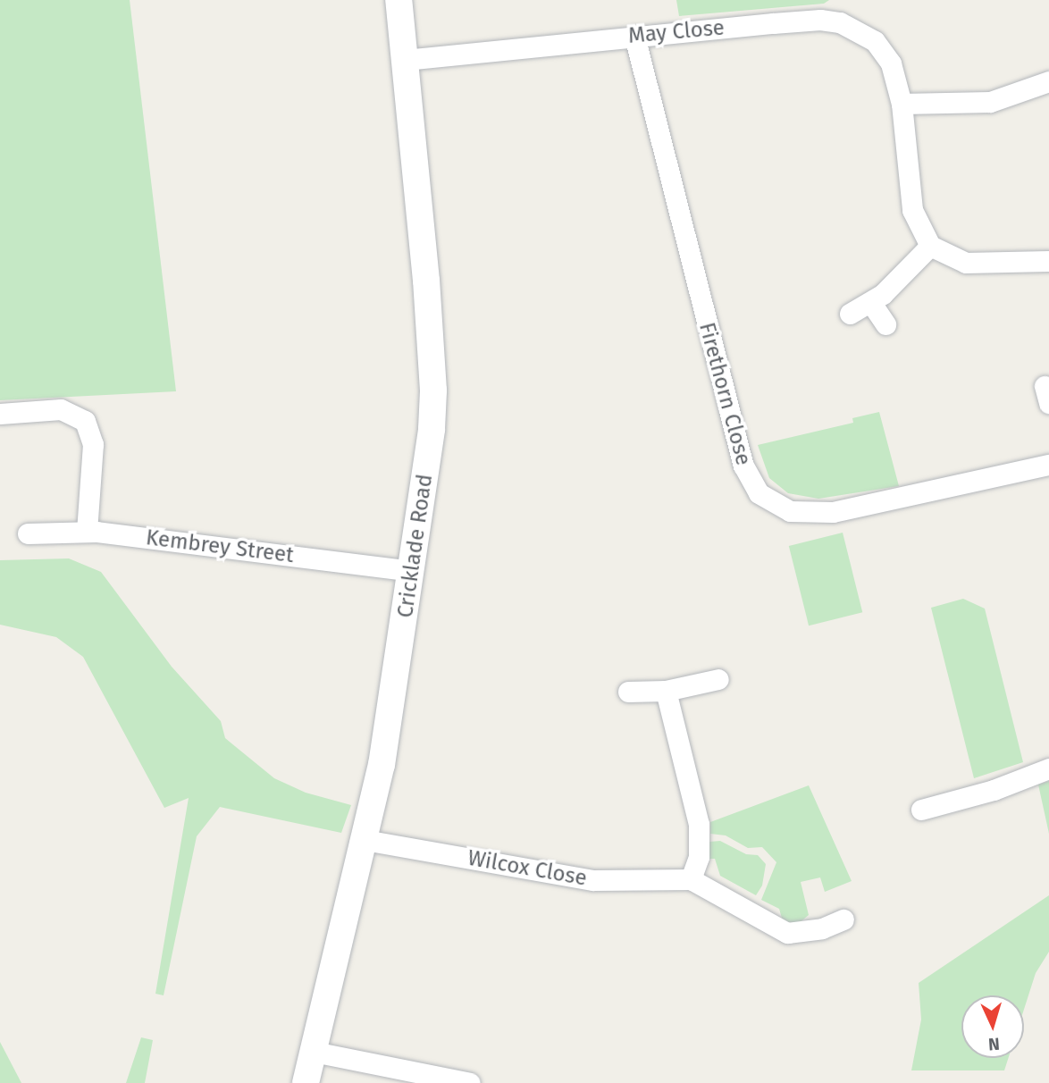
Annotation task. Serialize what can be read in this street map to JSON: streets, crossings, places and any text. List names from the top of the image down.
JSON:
{
  "streets": {
    "street": [
      "May Close",
      "Firethorn Close",
      "Cricklade Road",
      "Kembrey Street",
      "Wilcox Close"
    ]
  },
  "crossings": [
    ["May Close", "Firethorn Close"],
    ["May Close", "Cricklade Road"],
    ["Cricklade Road", "Kembrey Street"],
    ["Cricklade Road", "Wilcox Close"]
  ],
  "north": "bottom"
}
